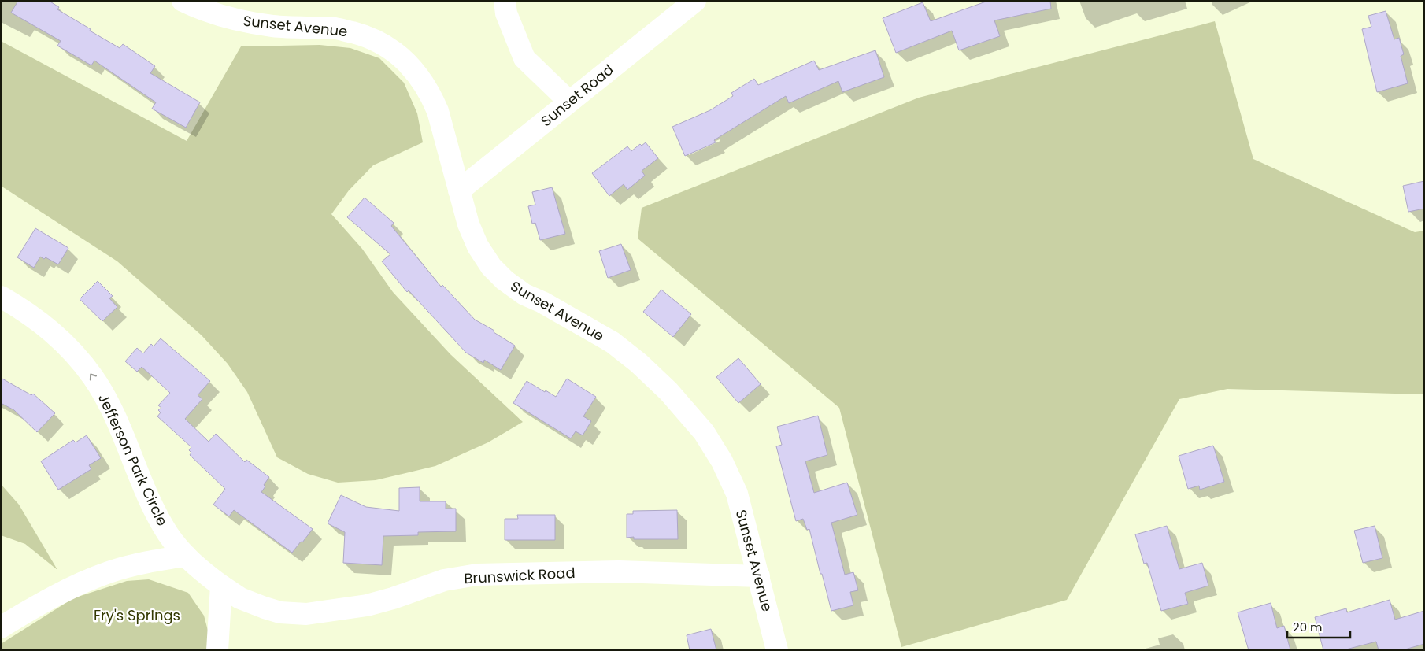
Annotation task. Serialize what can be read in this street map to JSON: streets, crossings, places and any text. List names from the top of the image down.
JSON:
{
  "streets": {
    "street": [
      "Sunset Avenue",
      "Sunset Road",
      "Jefferson Park Circle",
      "Brunswick Road"
    ]
  },
  "crossings": [
    ["Sunset Avenue", "Sunset Road"],
    ["Sunset Avenue", "Brunswick Road"],
    ["Jefferson Park Circle", "Brunswick Road"]
  ],
  "one_way": ["Jefferson Park Circle"],
  "parks": ["Fry's Springs"],
  "scale_bar": "20 m"
}
